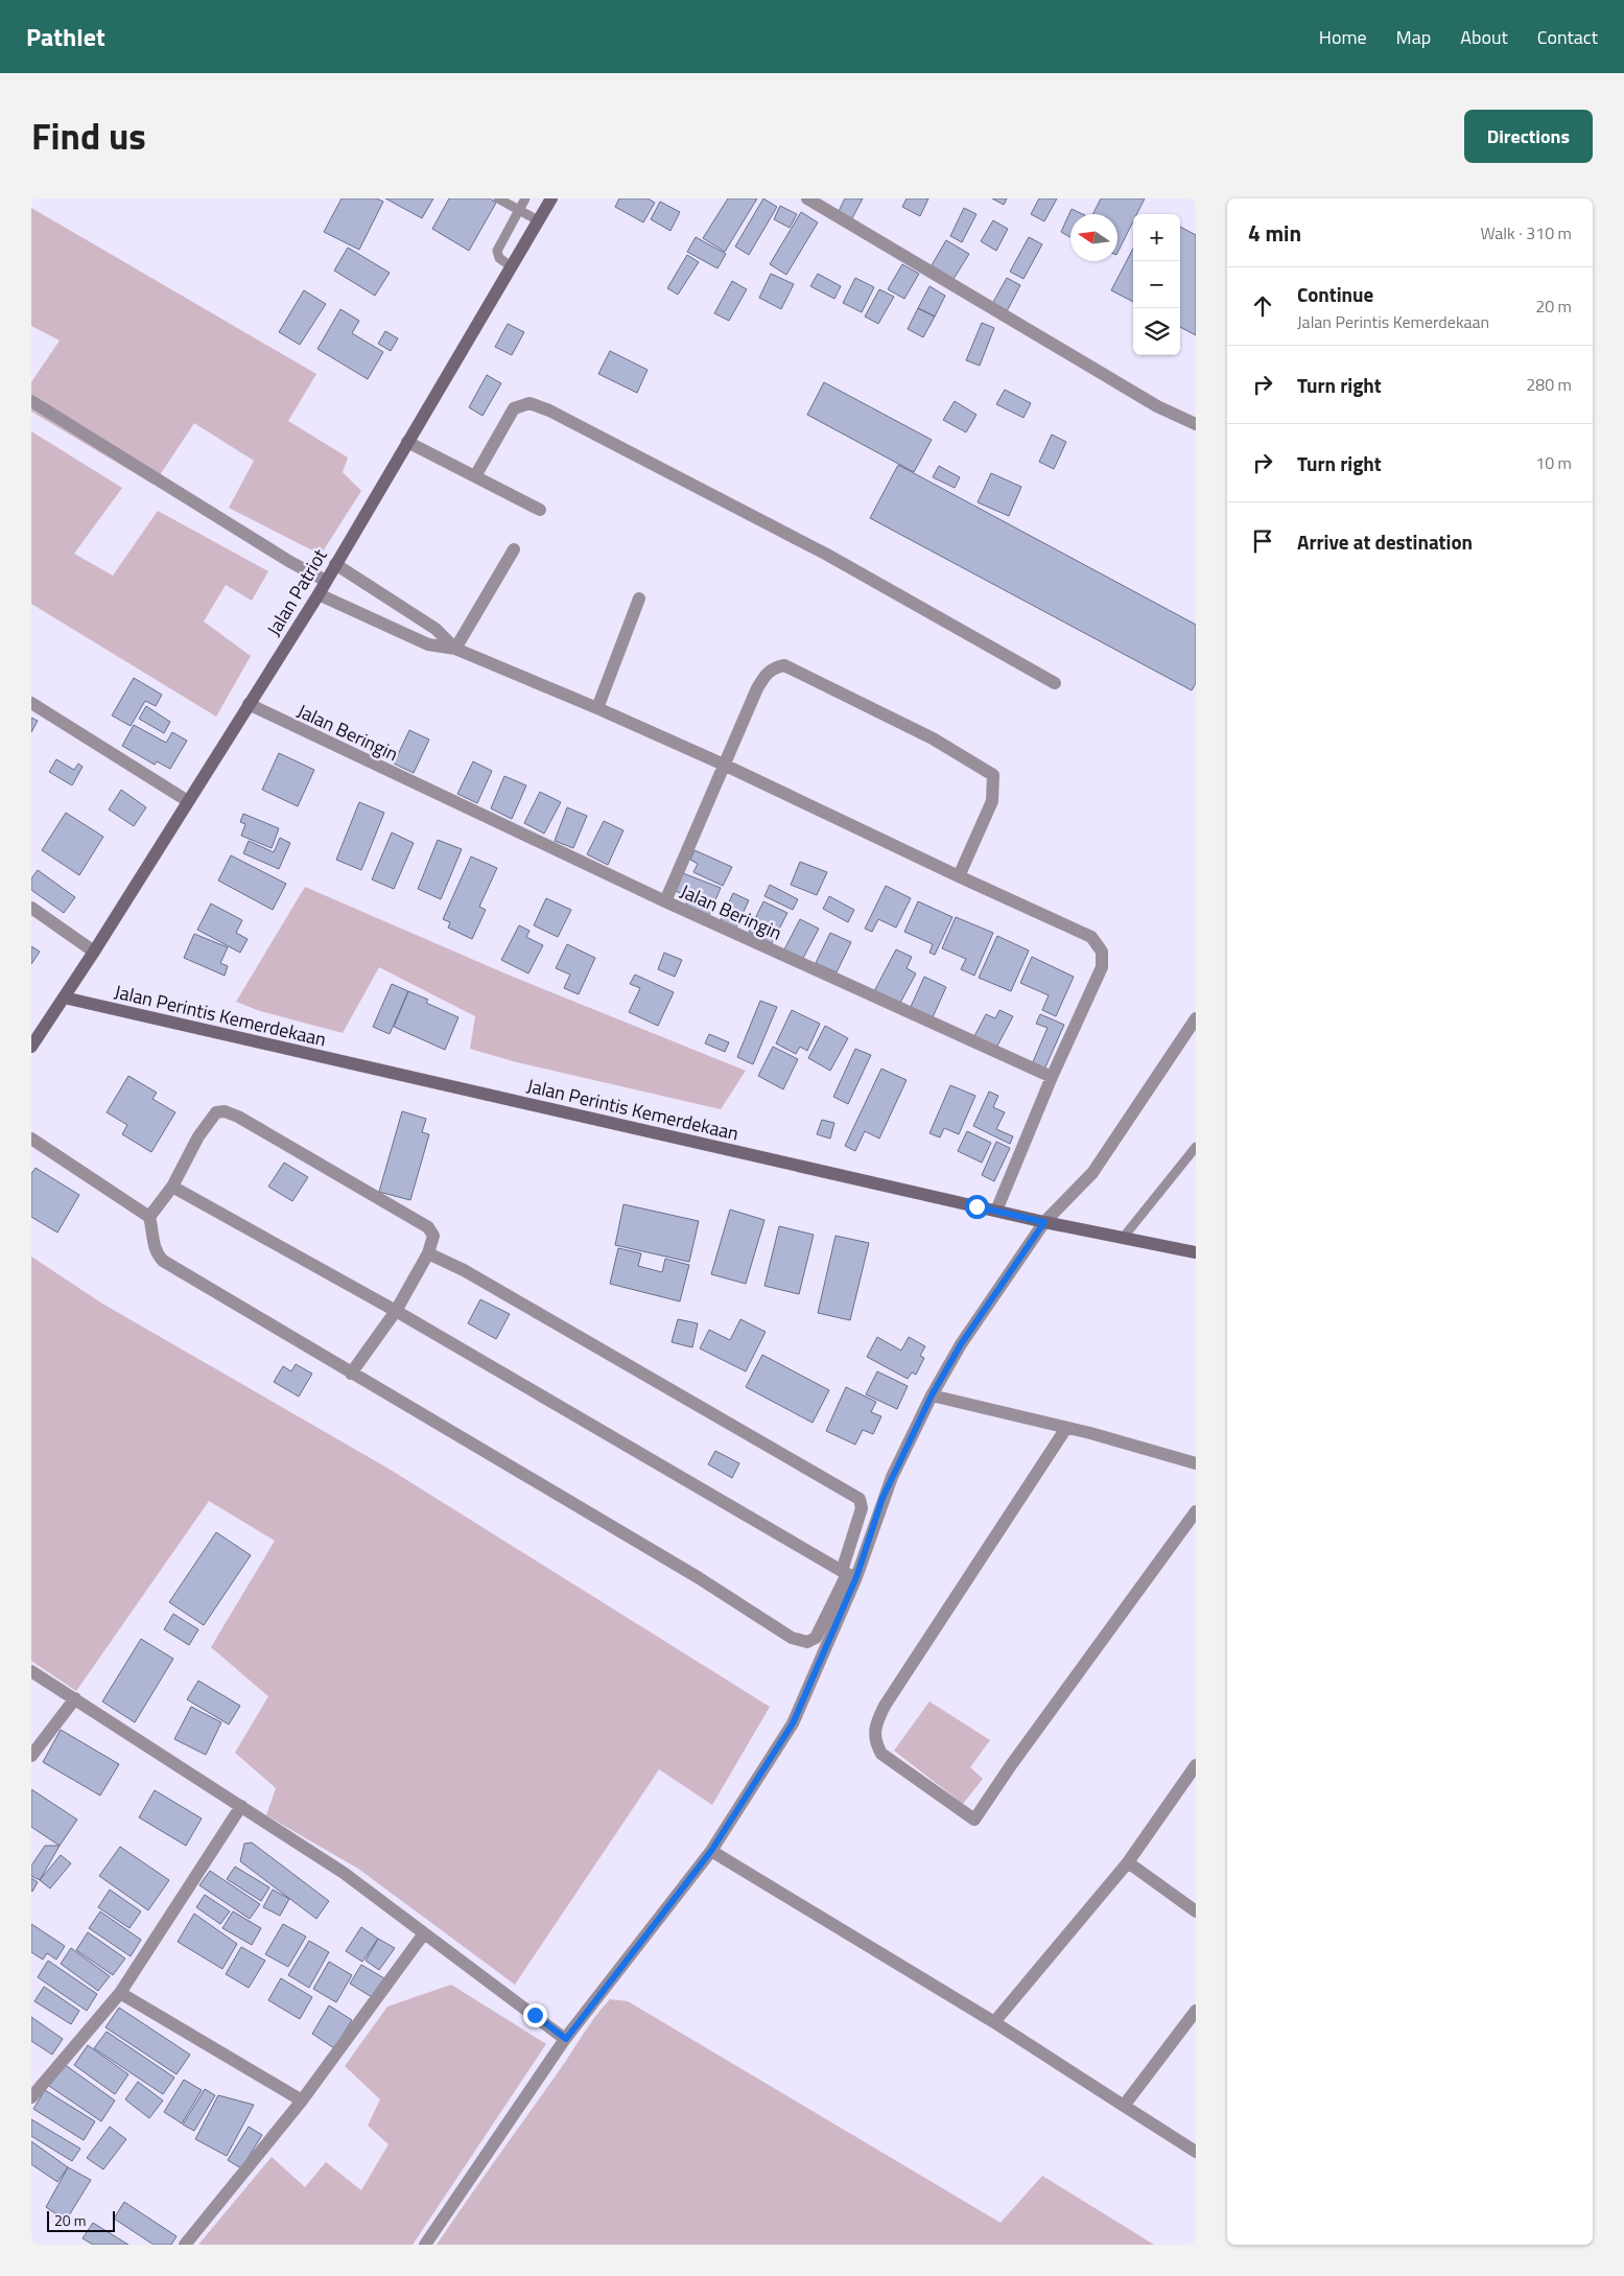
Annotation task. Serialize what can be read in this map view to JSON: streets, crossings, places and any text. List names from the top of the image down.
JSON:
{
  "streets": {
    "street": ["Jalan Patriot", "Jalan Beringin", "Jalan Perintis Kemerdekaan"]
  },
  "crossings": [
    ["Jalan Patriot", "Jalan Beringin"],
    ["Jalan Patriot", "Jalan Perintis Kemerdekaan"]
  ],
  "scale_bar": "20 m",
  "north": "left",
  "page": {
    "header": "Pathlet",
    "nav": [
      "Home",
      "Map",
      "About",
      "Contact"
    ],
    "title": "Find us",
    "buttons": "Directions",
    "heading": ["4 min", "Walk · 310 m"],
    "map_buttons": ["+", "−"],
    "list": [
      ["Continue", "Jalan Perintis Kemerdekaan", "20 m"],
      ["Turn right", "280 m"],
      ["Turn right", "10 m"],
      "Arrive at destination"
    ],
    "scale": "20 m"
  }
}
